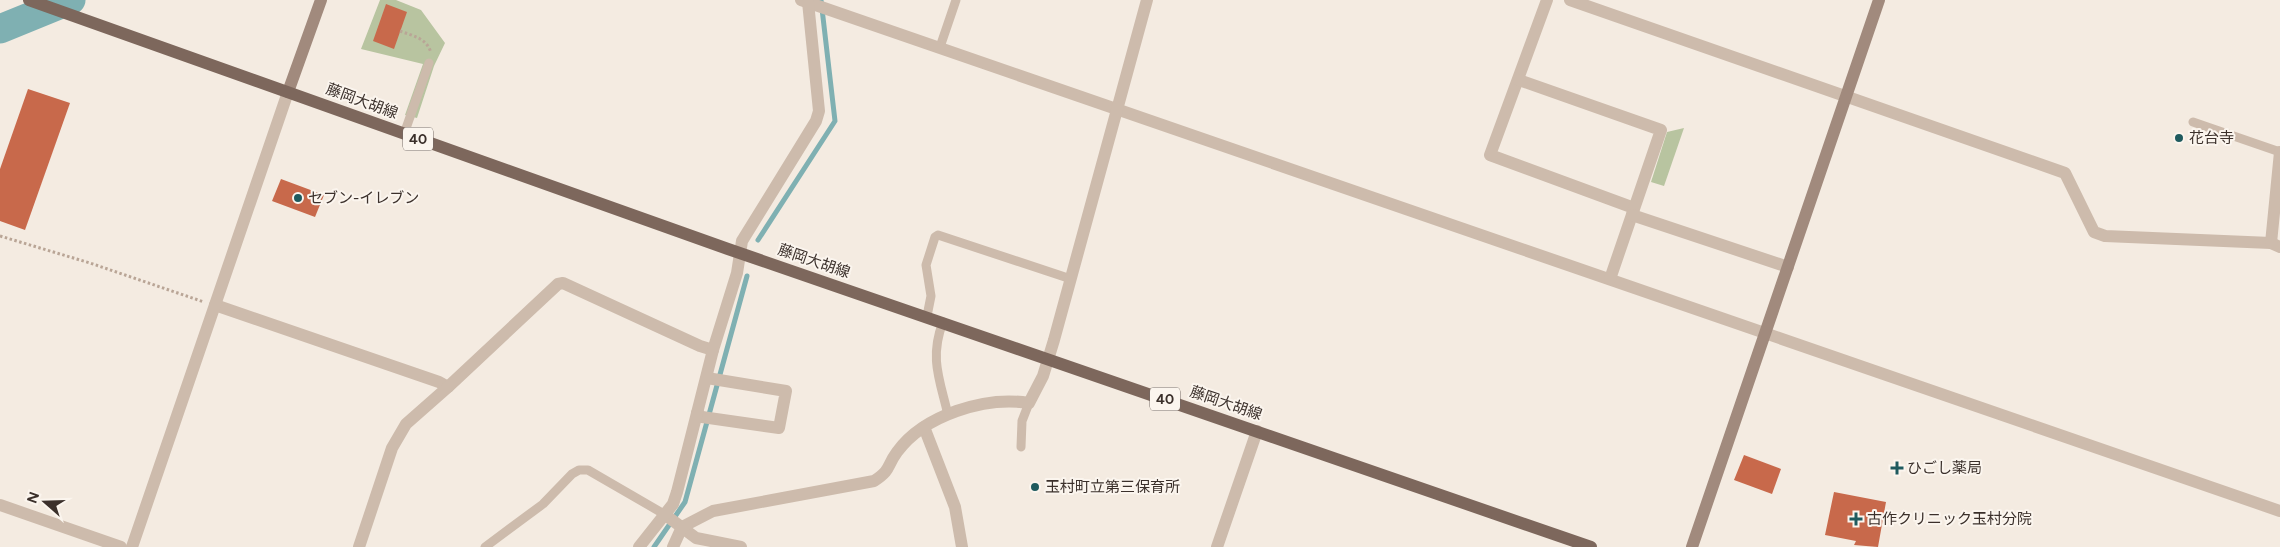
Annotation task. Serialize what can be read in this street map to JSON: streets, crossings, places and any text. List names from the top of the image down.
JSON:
{
  "streets": {
    "main road": ["藤岡大胡線", "40"]
  },
  "places": {
    "other": ["花台寺", "セブン-イレブン", "玉村町立第三保育所"],
    "health": ["ひごし薬局", "古作クリニック玉村分院"]
  },
  "north": "left"
}
